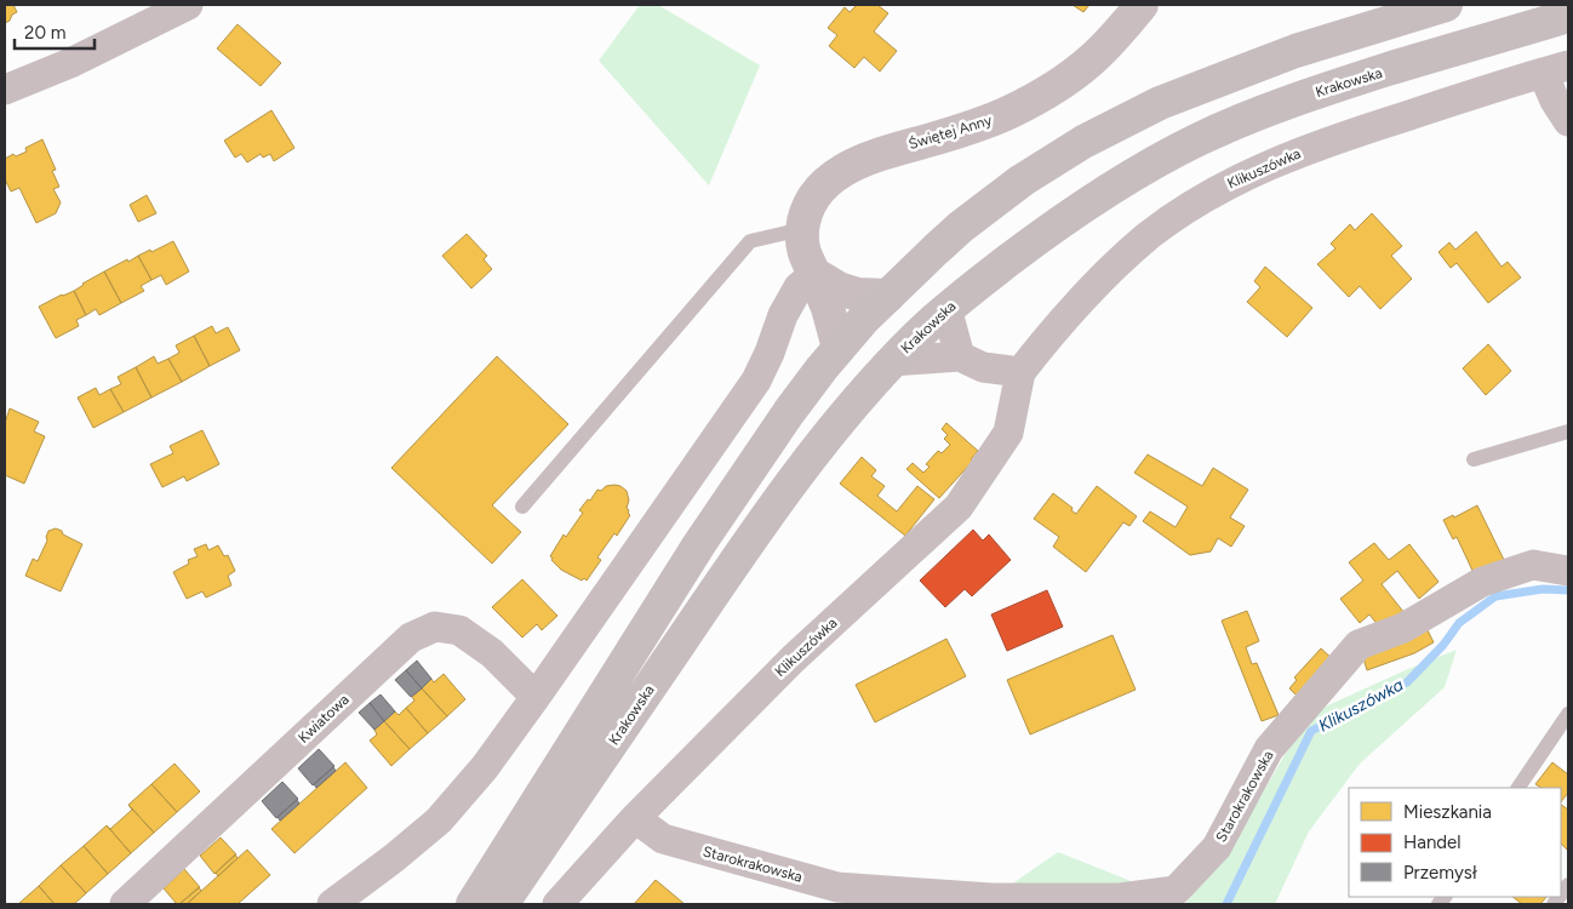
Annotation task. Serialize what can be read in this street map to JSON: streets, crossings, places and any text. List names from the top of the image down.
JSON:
{
  "streets": {
    "main road": ["Krakowska"],
    "street": [
      "Świętej Anny",
      "Klikuszówka",
      "Kwiatowa",
      "Starokrakowska"
    ]
  },
  "crossings": [
    ["Klikuszówka", "Starokrakowska"]
  ],
  "water": ["Klikuszówka"],
  "legend": ["Mieszkania", "Handel", "Przemysł"],
  "scale_bar": "20 m"
}
